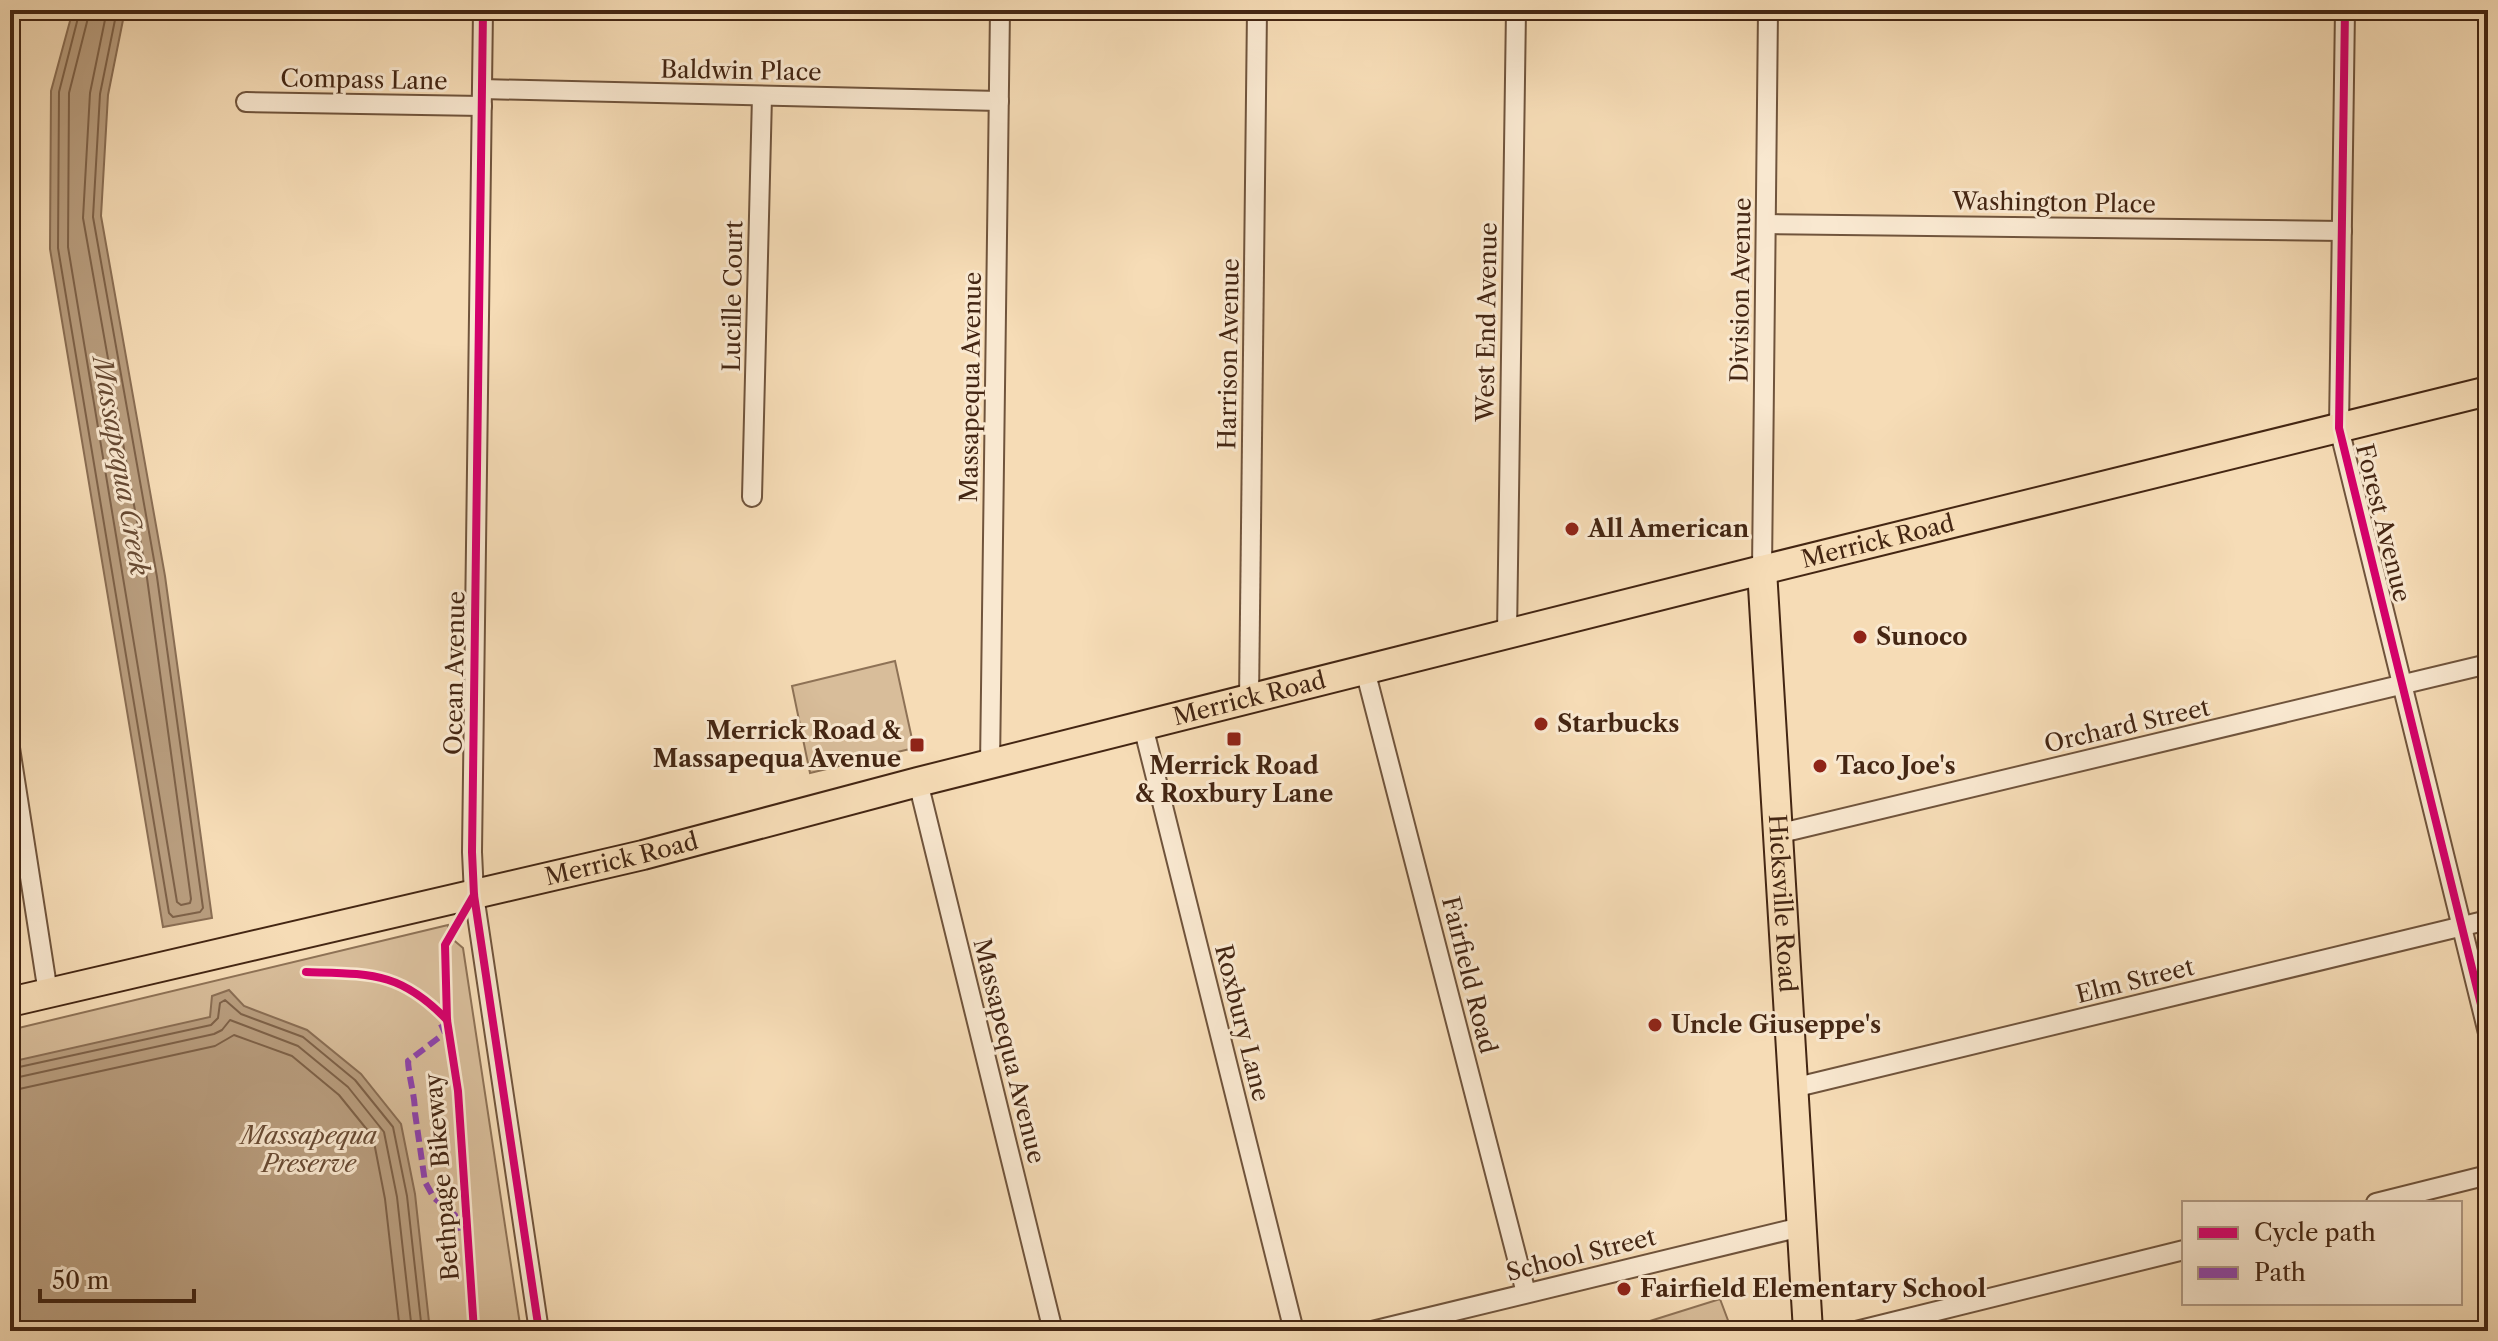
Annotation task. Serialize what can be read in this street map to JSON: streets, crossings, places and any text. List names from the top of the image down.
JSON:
{
  "streets": {
    "main road": ["Merrick Road", "Hicksville Road"],
    "street": [
      "Baldwin Place",
      "Compass Lane",
      "Washington Place",
      "Division Avenue",
      "Lucille Court",
      "West End Avenue",
      "Harrison Avenue",
      "Massapequa Avenue",
      "Forest Avenue",
      "Ocean Avenue",
      "Orchard Street",
      "Fairfield Road",
      "Elm Street",
      "Roxbury Lane",
      "School Street"
    ],
    "cycle path": ["Bethpage Bikeway"]
  },
  "crossings": [
    ["Baldwin Place", "Compass Lane"],
    ["Baldwin Place", "Lucille Court"],
    ["Baldwin Place", "Massapequa Avenue"],
    ["Baldwin Place", "Ocean Avenue"],
    ["Compass Lane", "Ocean Avenue"],
    ["Washington Place", "Division Avenue"],
    ["Washington Place", "Forest Avenue"],
    ["Division Avenue", "Merrick Road"],
    ["Division Avenue", "Hicksville Road"],
    ["West End Avenue", "Merrick Road"],
    ["Harrison Avenue", "Merrick Road"],
    ["Massapequa Avenue", "Merrick Road"],
    ["Forest Avenue", "Merrick Road"],
    ["Forest Avenue", "Orchard Street"],
    ["Forest Avenue", "Elm Street"],
    ["Merrick Road", "Ocean Avenue"],
    ["Merrick Road", "Hicksville Road"],
    ["Merrick Road", "Fairfield Road"],
    ["Merrick Road", "Roxbury Lane"],
    ["Orchard Street", "Hicksville Road"],
    ["Hicksville Road", "Elm Street"],
    ["Hicksville Road", "School Street"],
    ["Fairfield Road", "School Street"]
  ],
  "water": ["Massapequa Creek"],
  "parks": ["Massapequa Preserve"],
  "places": {
    "other": [
      "All American",
      "Sunoco",
      "Starbucks",
      "Taco Joe's",
      "Uncle Giuseppe's",
      "Fairfield Elementary School"
    ],
    "transit": ["Merrick Road & Roxbury Lane", "Merrick Road & Massapequa Avenue"]
  },
  "legend": ["Cycle path", "Path"],
  "scale_bar": "50 m"
}
